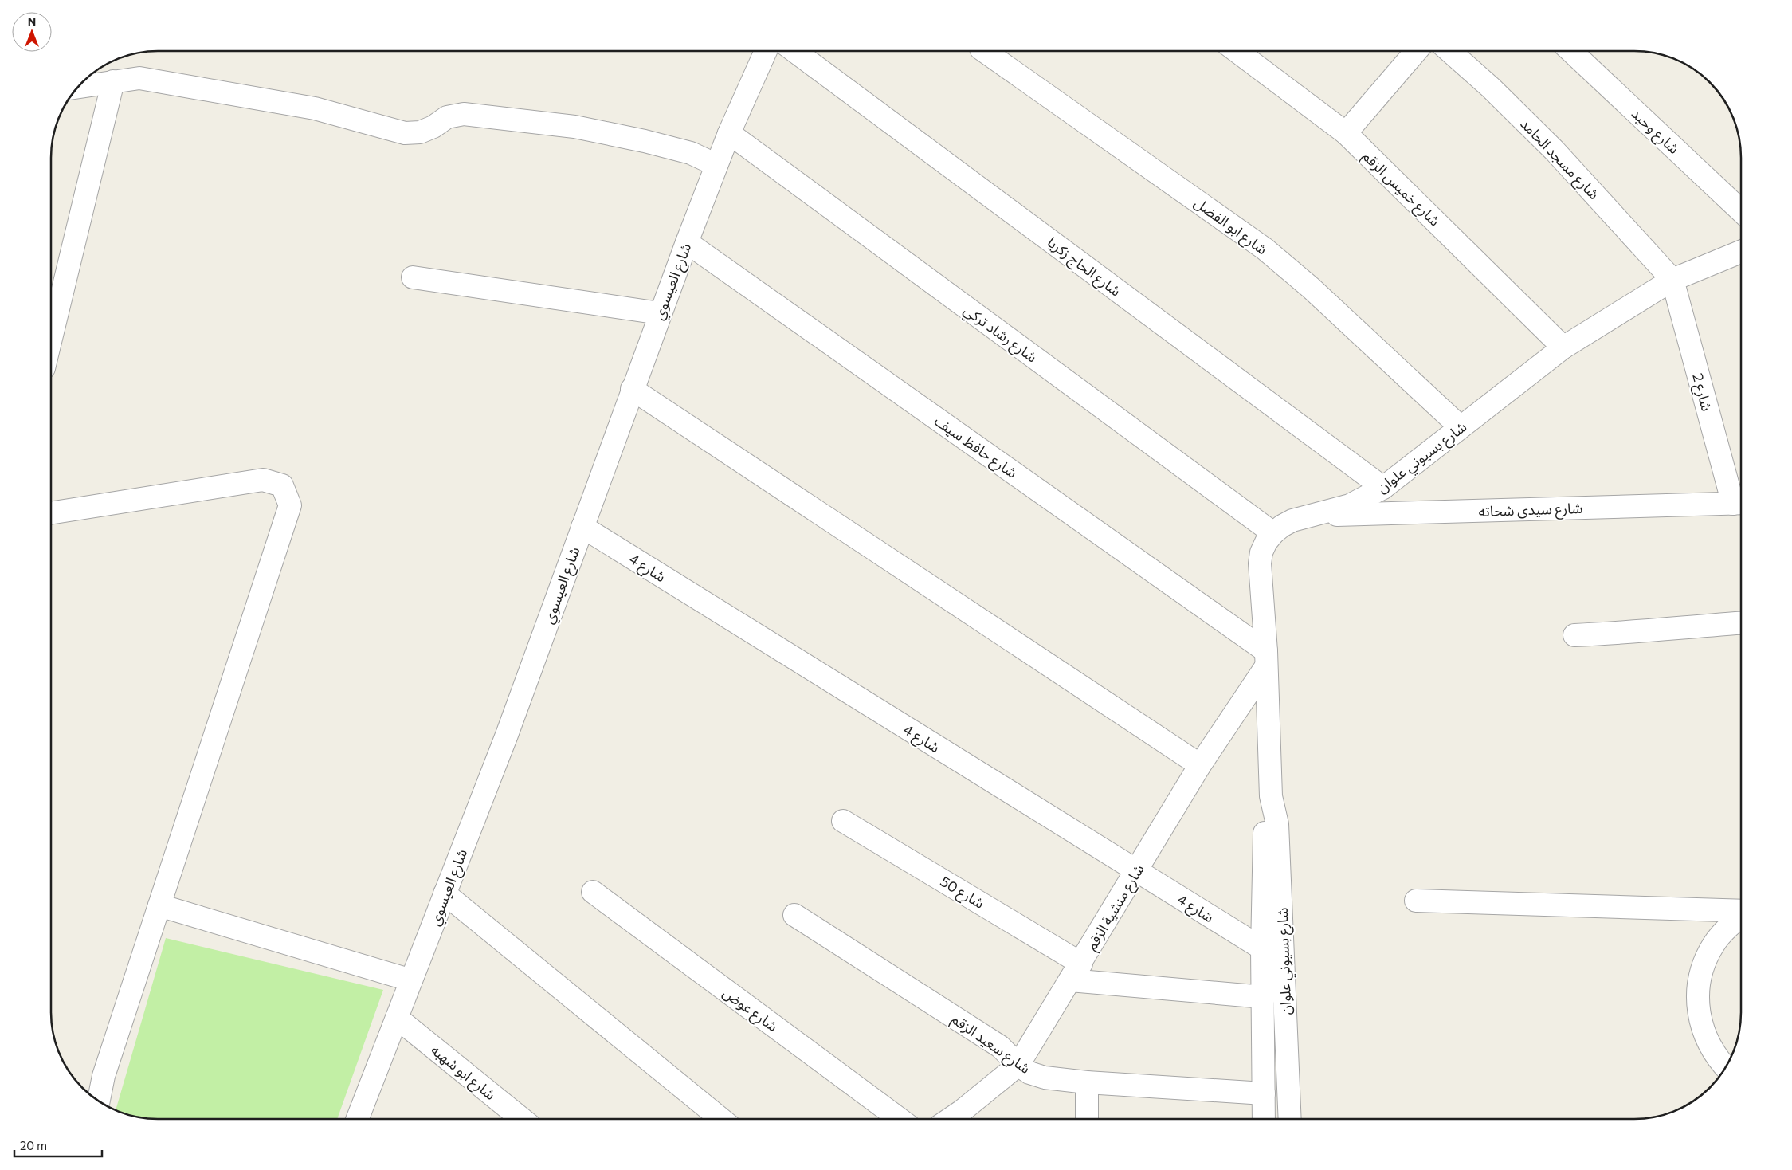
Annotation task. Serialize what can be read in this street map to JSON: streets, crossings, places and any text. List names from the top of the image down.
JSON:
{
  "streets": {
    "street": [
      "شارع وحيد",
      "شارع مسجد الحامد",
      "شارع خميس الزقم",
      "شارع ابو الفضل",
      "شارع الحاج زكريا",
      "شارع العيسوي",
      "شارع رشاد تركي",
      "شارع 2",
      "شارع حافظ سيف",
      "شارع بسيوني علوان",
      "شارع سيدى شحاته",
      "شارع 4",
      "شارع 50",
      "شارع منشية الزقم",
      "شارع عوض",
      "شارع سعيد الزقم",
      "شارع ابو شهبه"
    ]
  },
  "crossings": [
    ["شارع مسجد الحامد", "شارع 2"],
    ["شارع مسجد الحامد", "شارع بسيوني علوان"],
    ["شارع خميس الزقم", "شارع بسيوني علوان"],
    ["شارع ابو الفضل", "شارع بسيوني علوان"],
    ["شارع الحاج زكريا", "شارع بسيوني علوان"],
    ["شارع العيسوي", "شارع رشاد تركي"],
    ["شارع العيسوي", "شارع حافظ سيف"],
    ["شارع العيسوي", "شارع 4"],
    ["شارع العيسوي", "شارع ابو شهبه"],
    ["شارع رشاد تركي", "شارع بسيوني علوان"],
    ["شارع 2", "شارع بسيوني علوان"],
    ["شارع 2", "شارع سيدى شحاته"],
    ["شارع حافظ سيف", "شارع بسيوني علوان"],
    ["شارع حافظ سيف", "شارع منشية الزقم"],
    ["شارع بسيوني علوان", "شارع سيدى شحاته"],
    ["شارع بسيوني علوان", "شارع 4"],
    ["شارع بسيوني علوان", "شارع منشية الزقم"],
    ["شارع بسيوني علوان", "شارع سعيد الزقم"],
    ["شارع 4", "شارع منشية الزقم"],
    ["شارع 50", "شارع منشية الزقم"],
    ["شارع منشية الزقم", "شارع سعيد الزقم"]
  ],
  "scale_bar": "20 m",
  "north": "top"
}
